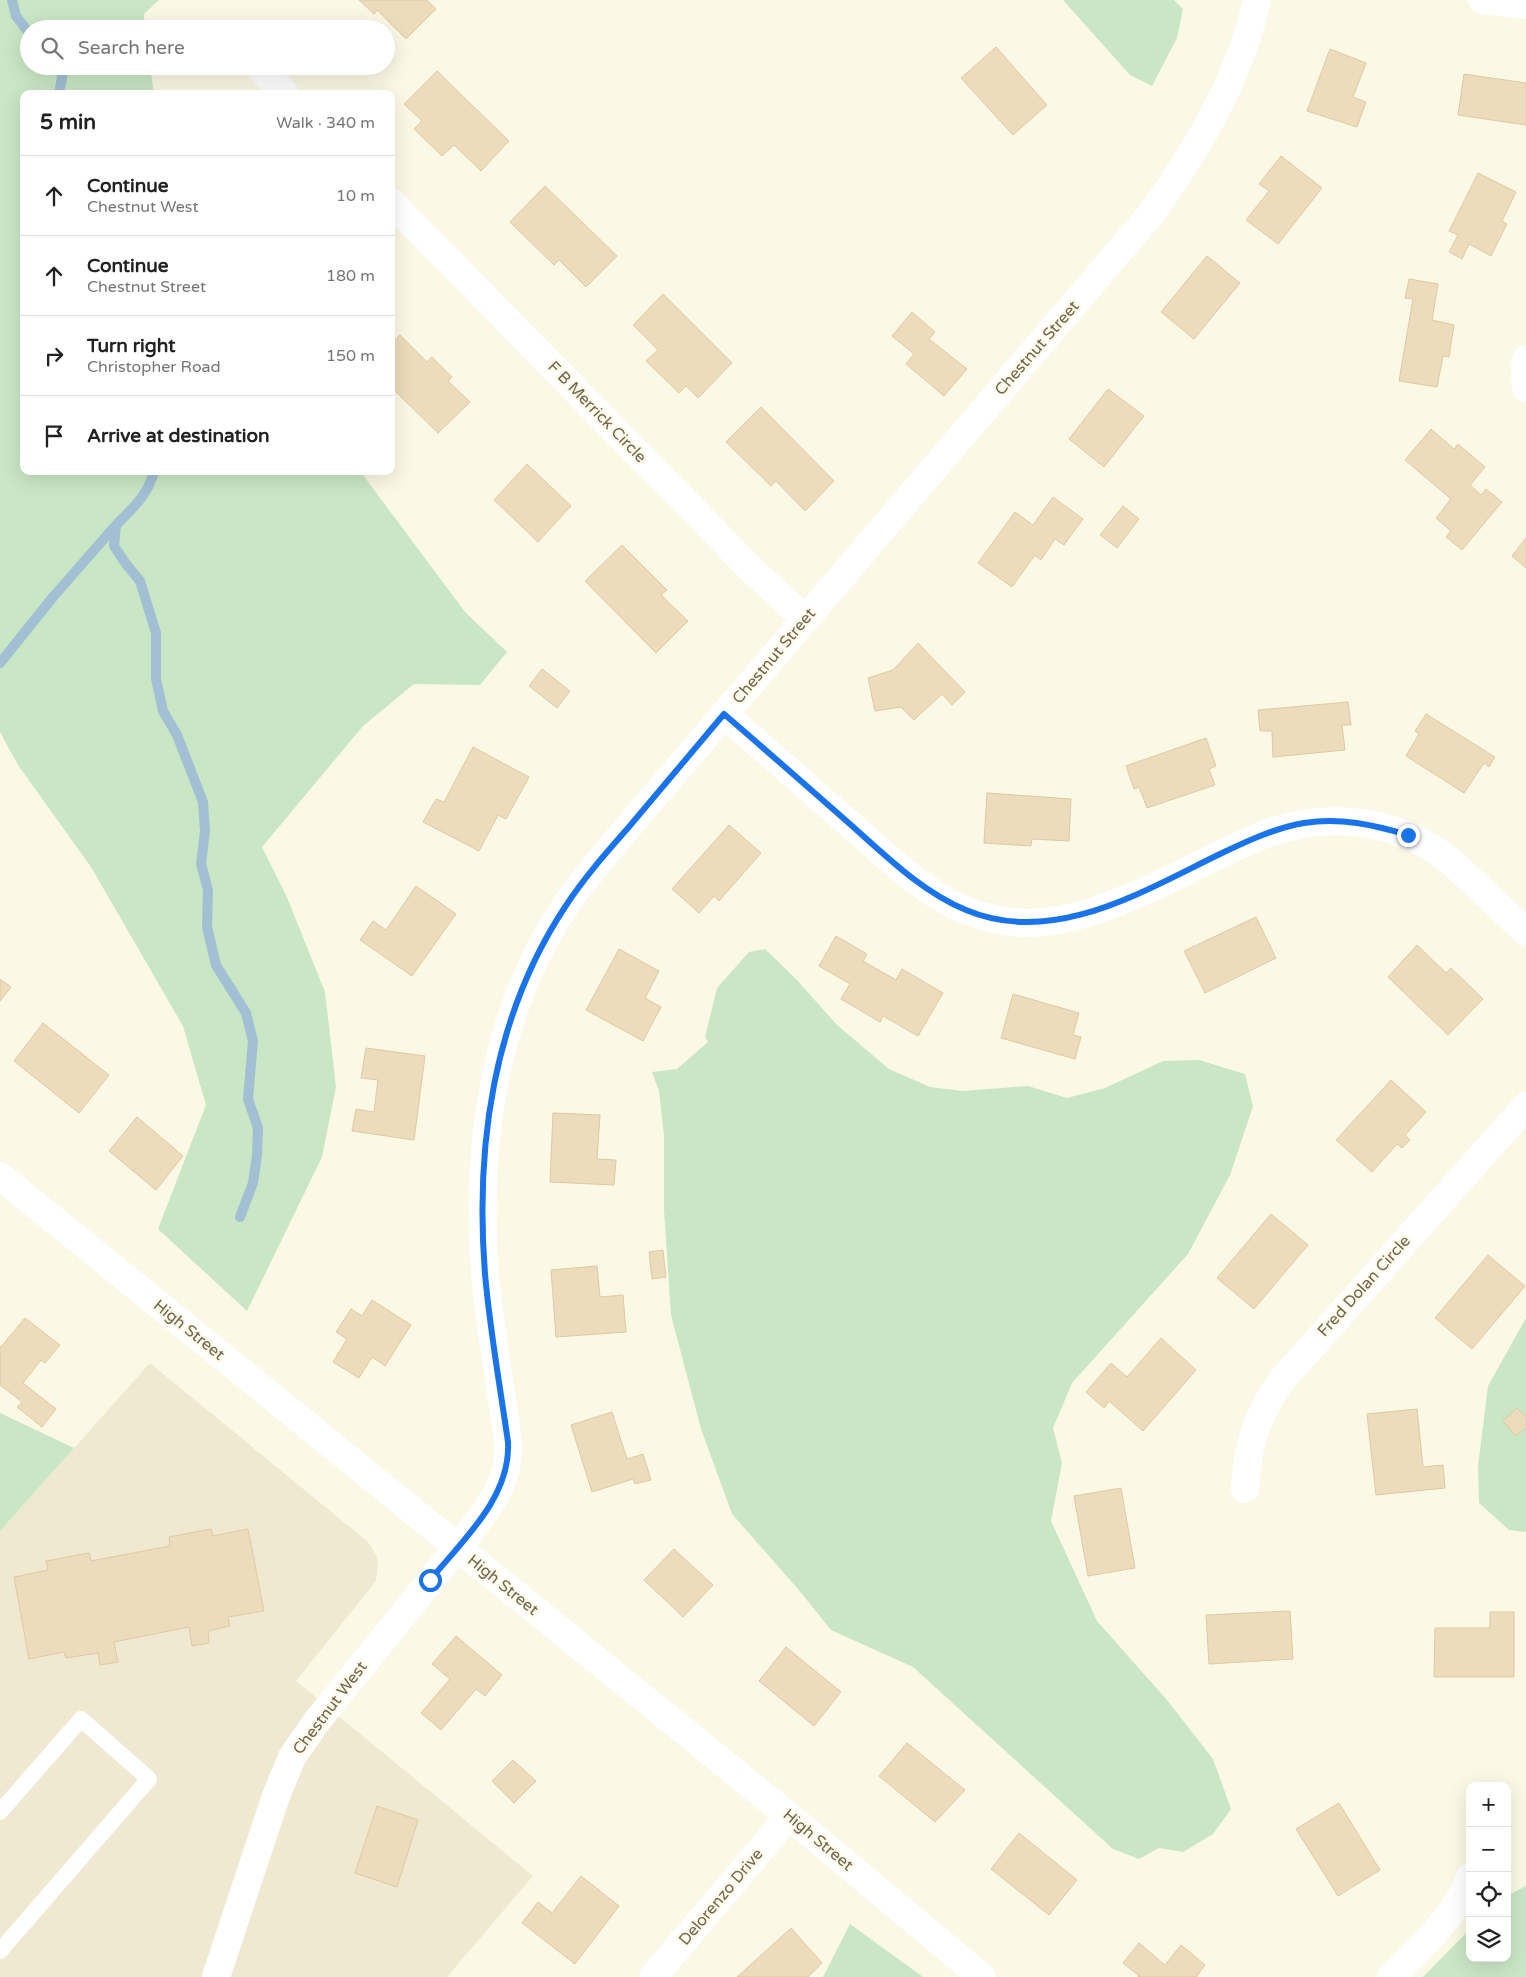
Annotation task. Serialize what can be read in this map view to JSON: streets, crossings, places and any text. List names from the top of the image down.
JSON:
{
  "streets": {
    "main road": [
      "Chestnut Street",
      "F B Merrick Circle",
      "Fred Dolan Circle",
      "High Street",
      "Chestnut West",
      "Delorenzo Drive"
    ]
  },
  "crossings": [
    ["Chestnut Street", "F B Merrick Circle"],
    ["Chestnut Street", "High Street"],
    ["Chestnut Street", "Chestnut West"],
    ["High Street", "Chestnut West"],
    ["High Street", "Delorenzo Drive"]
  ],
  "page": {
    "search": "Search here",
    "heading": ["5 min", "Walk · 340 m"],
    "list": [
      ["Continue", "Chestnut West", "10 m"],
      ["Continue", "Chestnut Street", "180 m"],
      ["Turn right", "Christopher Road", "150 m"],
      "Arrive at destination"
    ],
    "map_buttons": ["+", "−"]
  }
}
